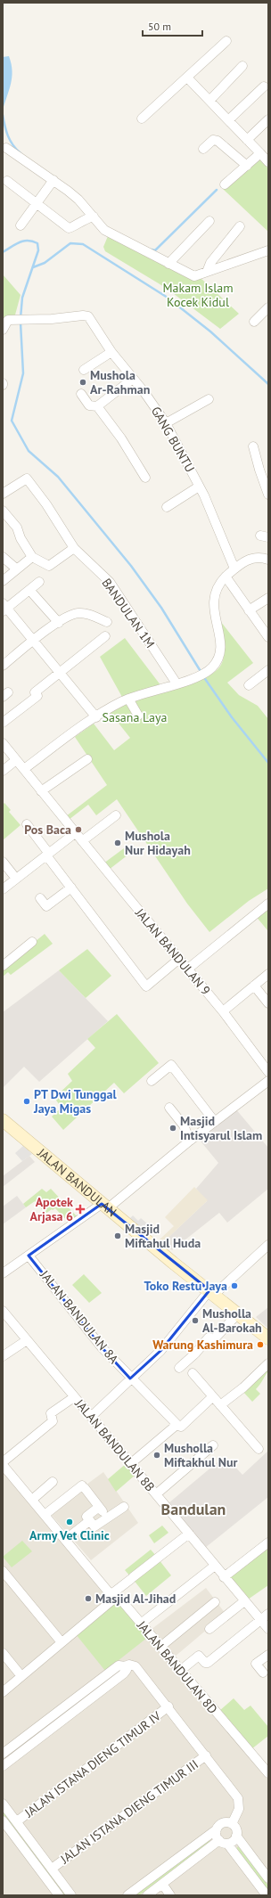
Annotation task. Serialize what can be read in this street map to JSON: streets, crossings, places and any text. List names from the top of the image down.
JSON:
{
  "streets": {
    "main road": ["JALAN BANDULAN"],
    "street": [
      "GANG BUNTU",
      "BANDULAN 1M",
      "JALAN BANDULAN 9",
      "JALAN BANDULAN 8A",
      "JALAN BANDULAN 8B",
      "JALAN BANDULAN 8D",
      "JALAN ISTANA DIENG TIMUR IV",
      "JALAN ISTANA DIENG TIMUR III"
    ]
  },
  "districts": ["Bandulan"],
  "parks": ["Makam Islam Kocek Kidul", "Sasana Laya"],
  "places": {
    "other": [
      "Mushola Ar-Rahman",
      "Pos Baca",
      "Mushola Nur Hidayah",
      "PT Dwi Tunggal Jaya Migas",
      "Masjid Intisyarul Islam",
      "Masjid Miftahul Huda",
      "Toko Restu Jaya",
      "Musholla Al-Barokah",
      "Warung Kashimura",
      "Musholla Miftakhul Nur",
      "Army Vet Clinic",
      "Masjid Al-Jihad"
    ],
    "health": ["Apotek Arjasa 6"]
  },
  "scale_bar": "50 m"
}
